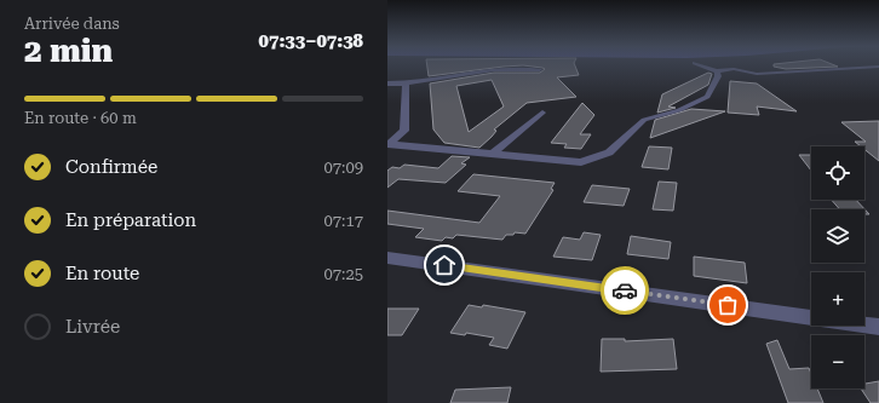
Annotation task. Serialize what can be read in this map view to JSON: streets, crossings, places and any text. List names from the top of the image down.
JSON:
{
  "page": {
    "heading": ["2 min", "Arrivée dans", "07:33–07:38"],
    "bar": "En route · 60 m",
    "list": [
      ["Confirmée", "07:09"],
      ["En préparation", "07:17"],
      ["En route", "07:25"],
      "Livrée"
    ],
    "map_buttons": ["+", "−"]
  }
}
